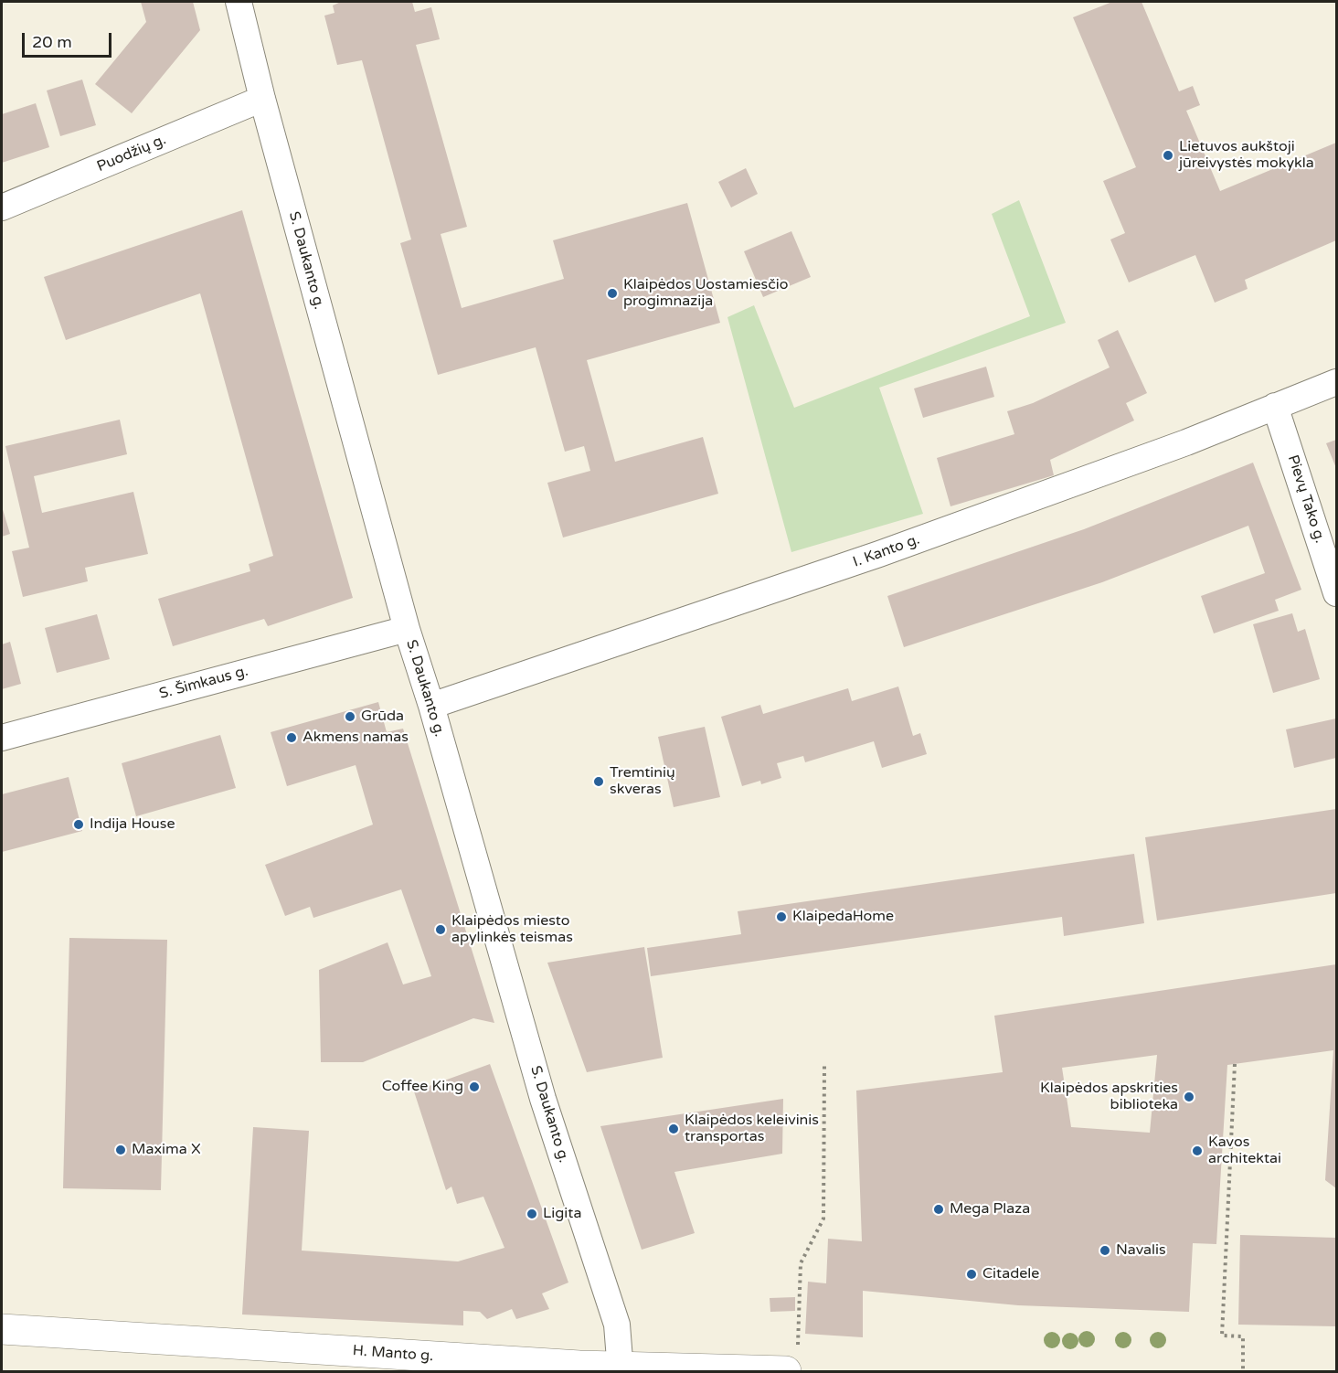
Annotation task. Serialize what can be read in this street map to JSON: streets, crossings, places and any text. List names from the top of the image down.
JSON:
{
  "streets": {
    "main road": ["H. Manto g."],
    "street": [
      "Puodžių g.",
      "S. Daukanto g.",
      "Pievų Tako g.",
      "I. Kanto g.",
      "S. Šimkaus g."
    ]
  },
  "crossings": [
    ["Puodžių g.", "S. Daukanto g."],
    ["S. Daukanto g.", "I. Kanto g."],
    ["S. Daukanto g.", "S. Šimkaus g."],
    ["S. Daukanto g.", "H. Manto g."],
    ["Pievų Tako g.", "I. Kanto g."]
  ],
  "places": [
    "Lietuvos aukštoji jūreivystės mokykla",
    "Klaipėdos Uostamiesčio progimnazija",
    "Grūda",
    "Akmens namas",
    "Tremtinių skveras",
    "Indija House",
    "KlaipedaHome",
    "Klaipėdos miesto apylinkės teismas",
    "Coffee King",
    "Klaipėdos apskrities biblioteka",
    "Klaipėdos keleivinis transportas",
    "Maxima X",
    "Kavos architektai",
    "Mega Plaza",
    "Ligita",
    "Navalis",
    "Citadele"
  ],
  "scale_bar": "20 m"
}
